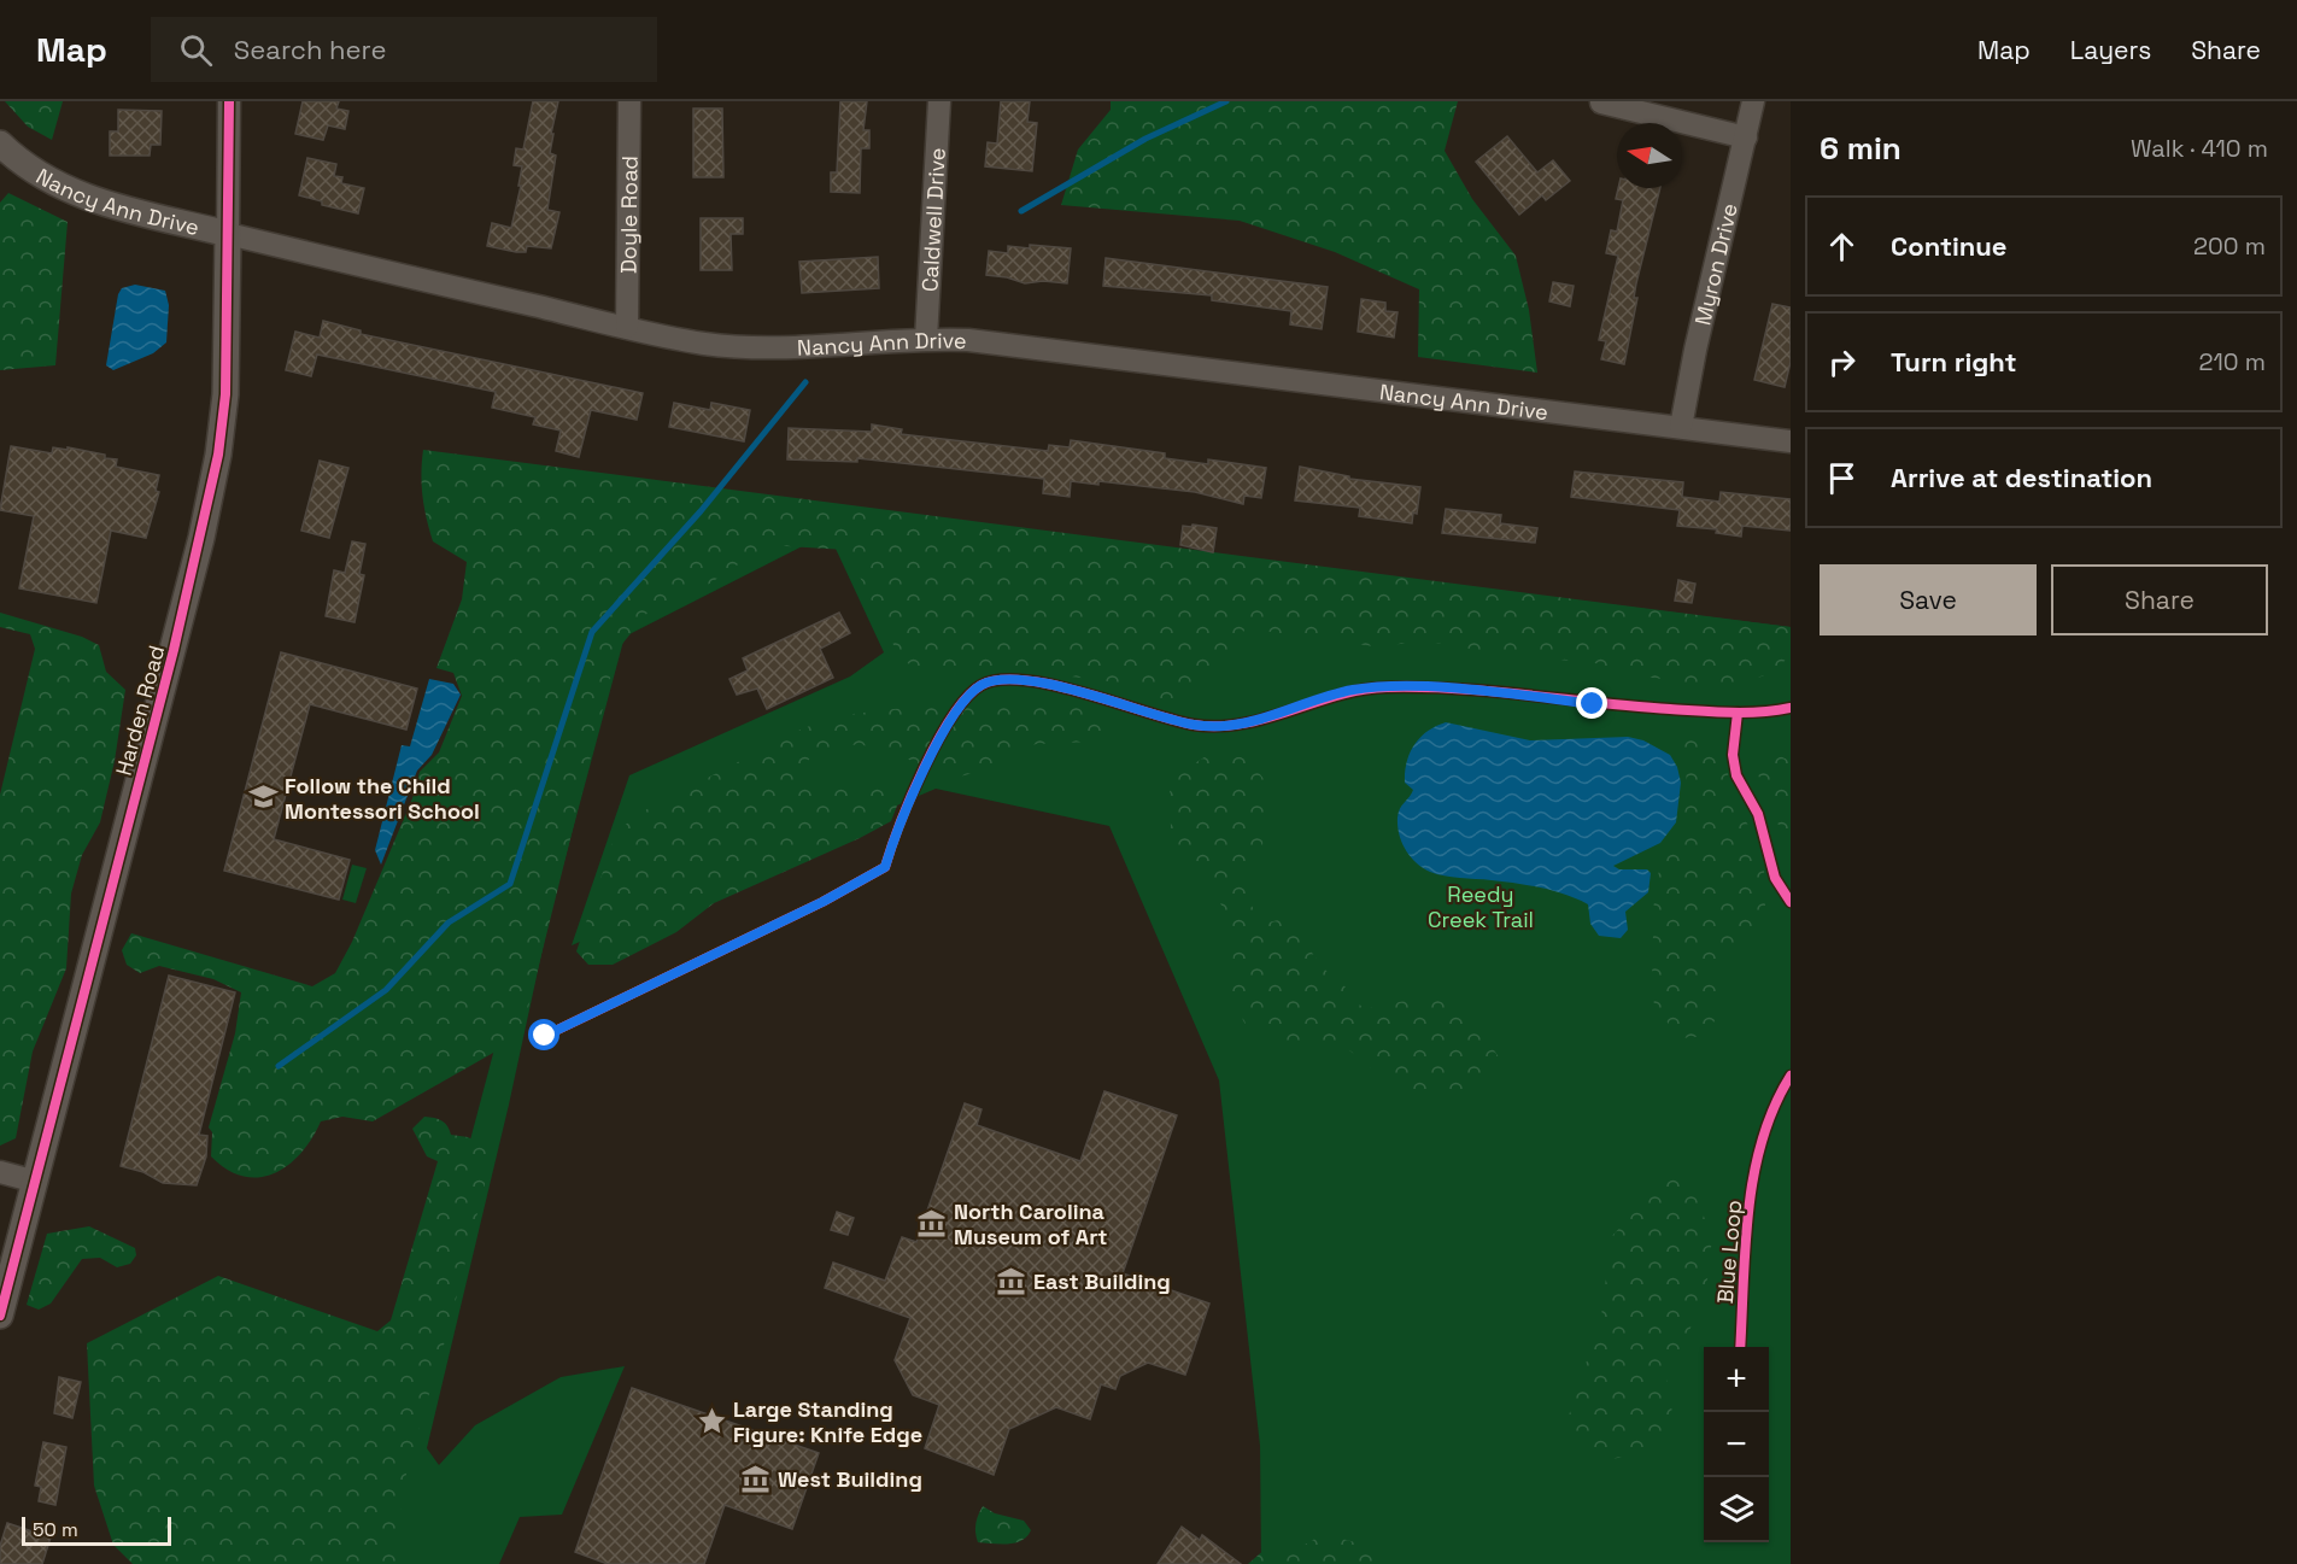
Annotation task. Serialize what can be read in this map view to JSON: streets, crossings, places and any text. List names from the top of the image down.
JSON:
{
  "streets": {
    "street": [
      "Nancy Ann Drive",
      "Doyle Road",
      "Caldwell Drive",
      "Myron Drive",
      "Harden Road"
    ],
    "cycle path": ["Blue Loop"]
  },
  "crossings": [
    ["Nancy Ann Drive", "Doyle Road"],
    ["Nancy Ann Drive", "Caldwell Drive"],
    ["Nancy Ann Drive", "Myron Drive"],
    ["Nancy Ann Drive", "Harden Road"]
  ],
  "parks": ["Reedy Creek Trail"],
  "places": {
    "school or university": ["Follow the Child Montessori School"],
    "museum": ["North Carolina Museum of Art", "East Building", "West Building"],
    "place": ["Large Standing Figure: Knife Edge"]
  },
  "scale_bar": "50 m",
  "north": "left",
  "page": {
    "header": "Map",
    "search": "Search here",
    "nav": ["Map", "Layers", "Share"],
    "heading": ["6 min", "Walk · 410 m"],
    "list": [
      ["Continue", "200 m"],
      ["Turn right", "210 m"],
      "Arrive at destination"
    ],
    "buttons": ["Save", "Share"],
    "map_buttons": ["+", "−"],
    "scale": "50 m"
  }
}
